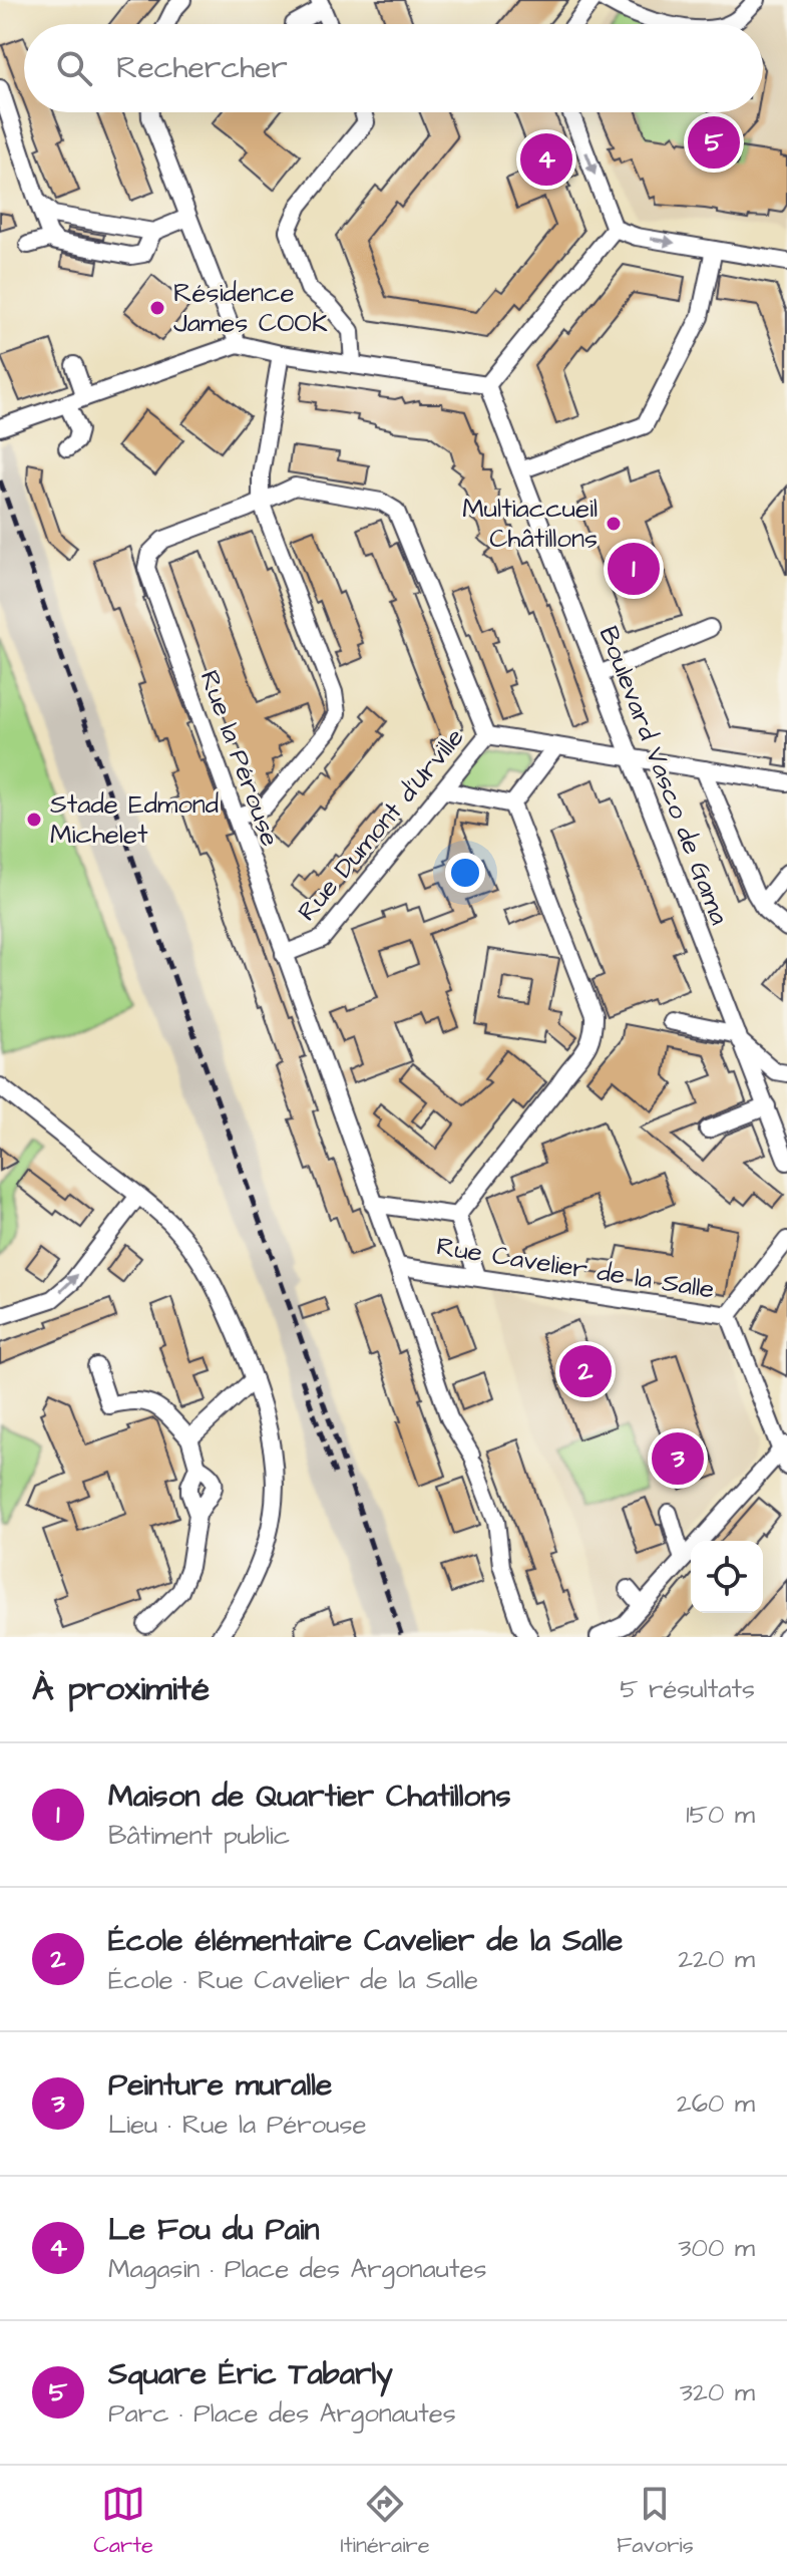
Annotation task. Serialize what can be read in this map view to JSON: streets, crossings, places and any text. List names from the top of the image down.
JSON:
{
  "streets": {
    "street": [
      "Rue la Pérouse",
      "Boulevard Vasco de Gama",
      "Rue Dumont d'Urville",
      "Rue Cavelier de la Salle"
    ]
  },
  "crossings": [
    ["Rue la Pérouse", "Rue Dumont d'Urville"],
    ["Rue la Pérouse", "Rue Cavelier de la Salle"],
    ["Boulevard Vasco de Gama", "Rue Dumont d'Urville"]
  ],
  "places": ["Résidence James COOK", "Multiaccueil Châtillons", "Stade Edmond Michelet"],
  "page": {
    "search": "Rechercher",
    "pins": [
      "5",
      "4",
      "1",
      "2",
      "3"
    ],
    "heading": ["À proximité", "5 résultats"],
    "list": [
      {
        "mark": "1",
        "name": "Maison de Quartier Chatillons",
        "note": "Bâtiment public",
        "value": "150 m"
      },
      {
        "mark": "2",
        "name": "École élémentaire Cavelier de la Salle",
        "note": "École · Rue Cavelier de la Salle",
        "value": "220 m"
      },
      {
        "mark": "3",
        "name": "Peinture muralle",
        "note": "Lieu · Rue la Pérouse",
        "value": "260 m"
      },
      {
        "mark": "4",
        "name": "Le Fou du Pain",
        "note": "Magasin · Place des Argonautes",
        "value": "300 m"
      },
      {
        "mark": "5",
        "name": "Square Éric Tabarly",
        "note": "Parc · Place des Argonautes",
        "value": "320 m"
      }
    ],
    "nav": ["Carte", "Itinéraire", "Favoris"]
  }
}
